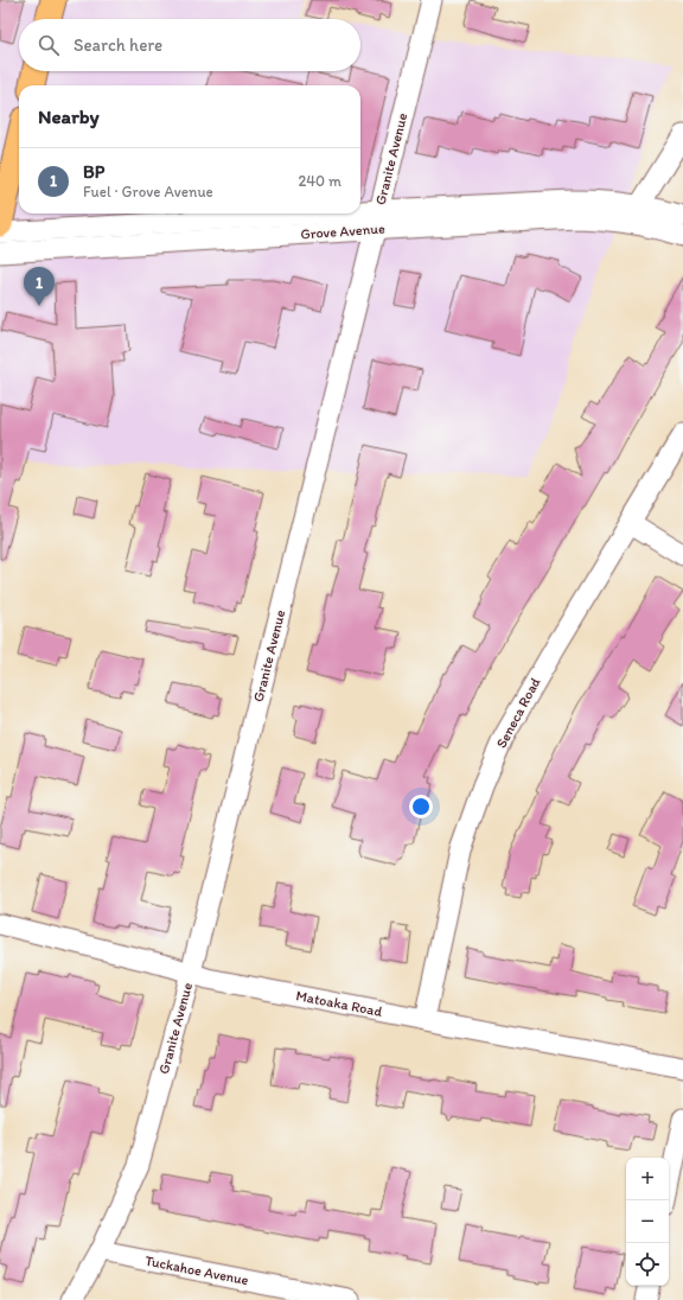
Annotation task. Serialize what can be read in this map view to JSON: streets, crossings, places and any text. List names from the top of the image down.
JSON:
{
  "streets": {
    "street": [
      "Granite Avenue",
      "Grove Avenue",
      "Seneca Road",
      "Matoaka Road",
      "Tuckahoe Avenue"
    ]
  },
  "crossings": [
    ["Granite Avenue", "Grove Avenue"],
    ["Granite Avenue", "Matoaka Road"],
    ["Granite Avenue", "Tuckahoe Avenue"],
    ["Seneca Road", "Matoaka Road"]
  ],
  "page": {
    "search": "Search here",
    "heading": "Nearby",
    "list": [
      {
        "mark": "1",
        "name": "BP",
        "note": "Fuel · Grove Avenue",
        "value": "240 m"
      }
    ],
    "pins": "1",
    "map_buttons": ["+", "−"]
  }
}
